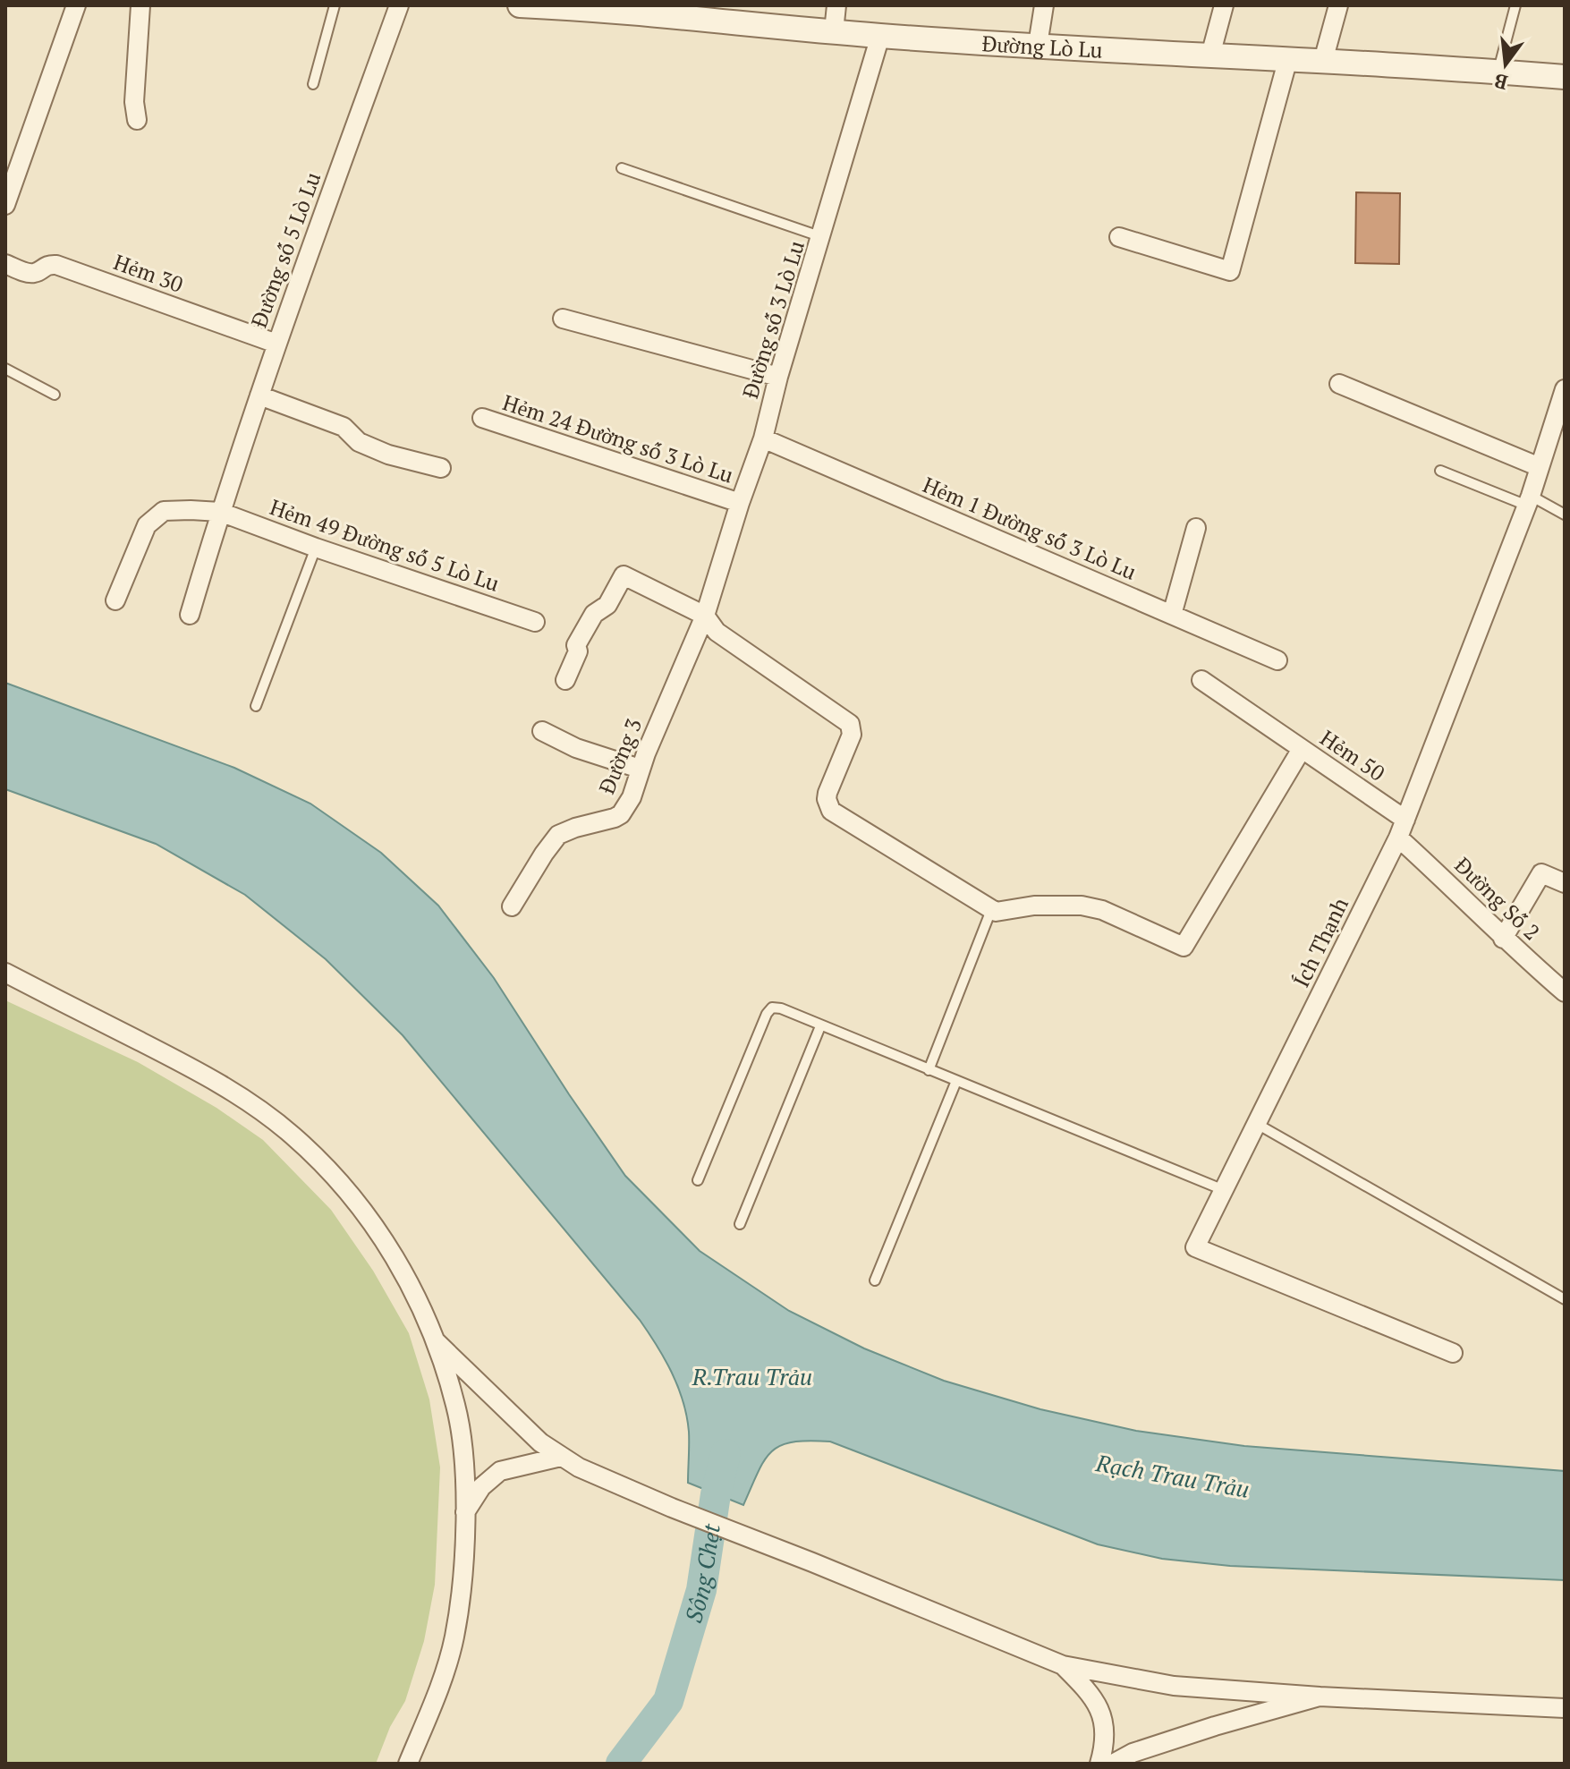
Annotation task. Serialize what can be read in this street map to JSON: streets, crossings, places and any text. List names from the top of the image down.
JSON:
{
  "streets": {
    "street": [
      "Đường Lò Lu",
      "Đường số 5 Lò Lu",
      "Hẻm 30",
      "Đường số 3 Lò Lu",
      "Hẻm 24 Đường số 3 Lò Lu",
      "Hẻm 1 Đường số 3 Lò Lu",
      "Hẻm 49 Đường số 5 Lò Lu",
      "Hẻm 50",
      "Đường 3",
      "Đường Số 2",
      "Ích Thạnh"
    ]
  },
  "crossings": [
    ["Đường Lò Lu", "Đường số 3 Lò Lu"],
    ["Đường số 5 Lò Lu", "Hẻm 30"],
    ["Đường số 5 Lò Lu", "Hẻm 49 Đường số 5 Lò Lu"],
    ["Đường số 3 Lò Lu", "Hẻm 24 Đường số 3 Lò Lu"],
    ["Đường số 3 Lò Lu", "Hẻm 1 Đường số 3 Lò Lu"],
    ["Đường số 3 Lò Lu", "Đường 3"],
    ["Hẻm 50", "Ích Thạnh"],
    ["Đường Số 2", "Ích Thạnh"]
  ],
  "water": ["R.Trau Trảu", "Rạch Trau Trảu", "Sông Chẹt"],
  "north": "bottom"
}
